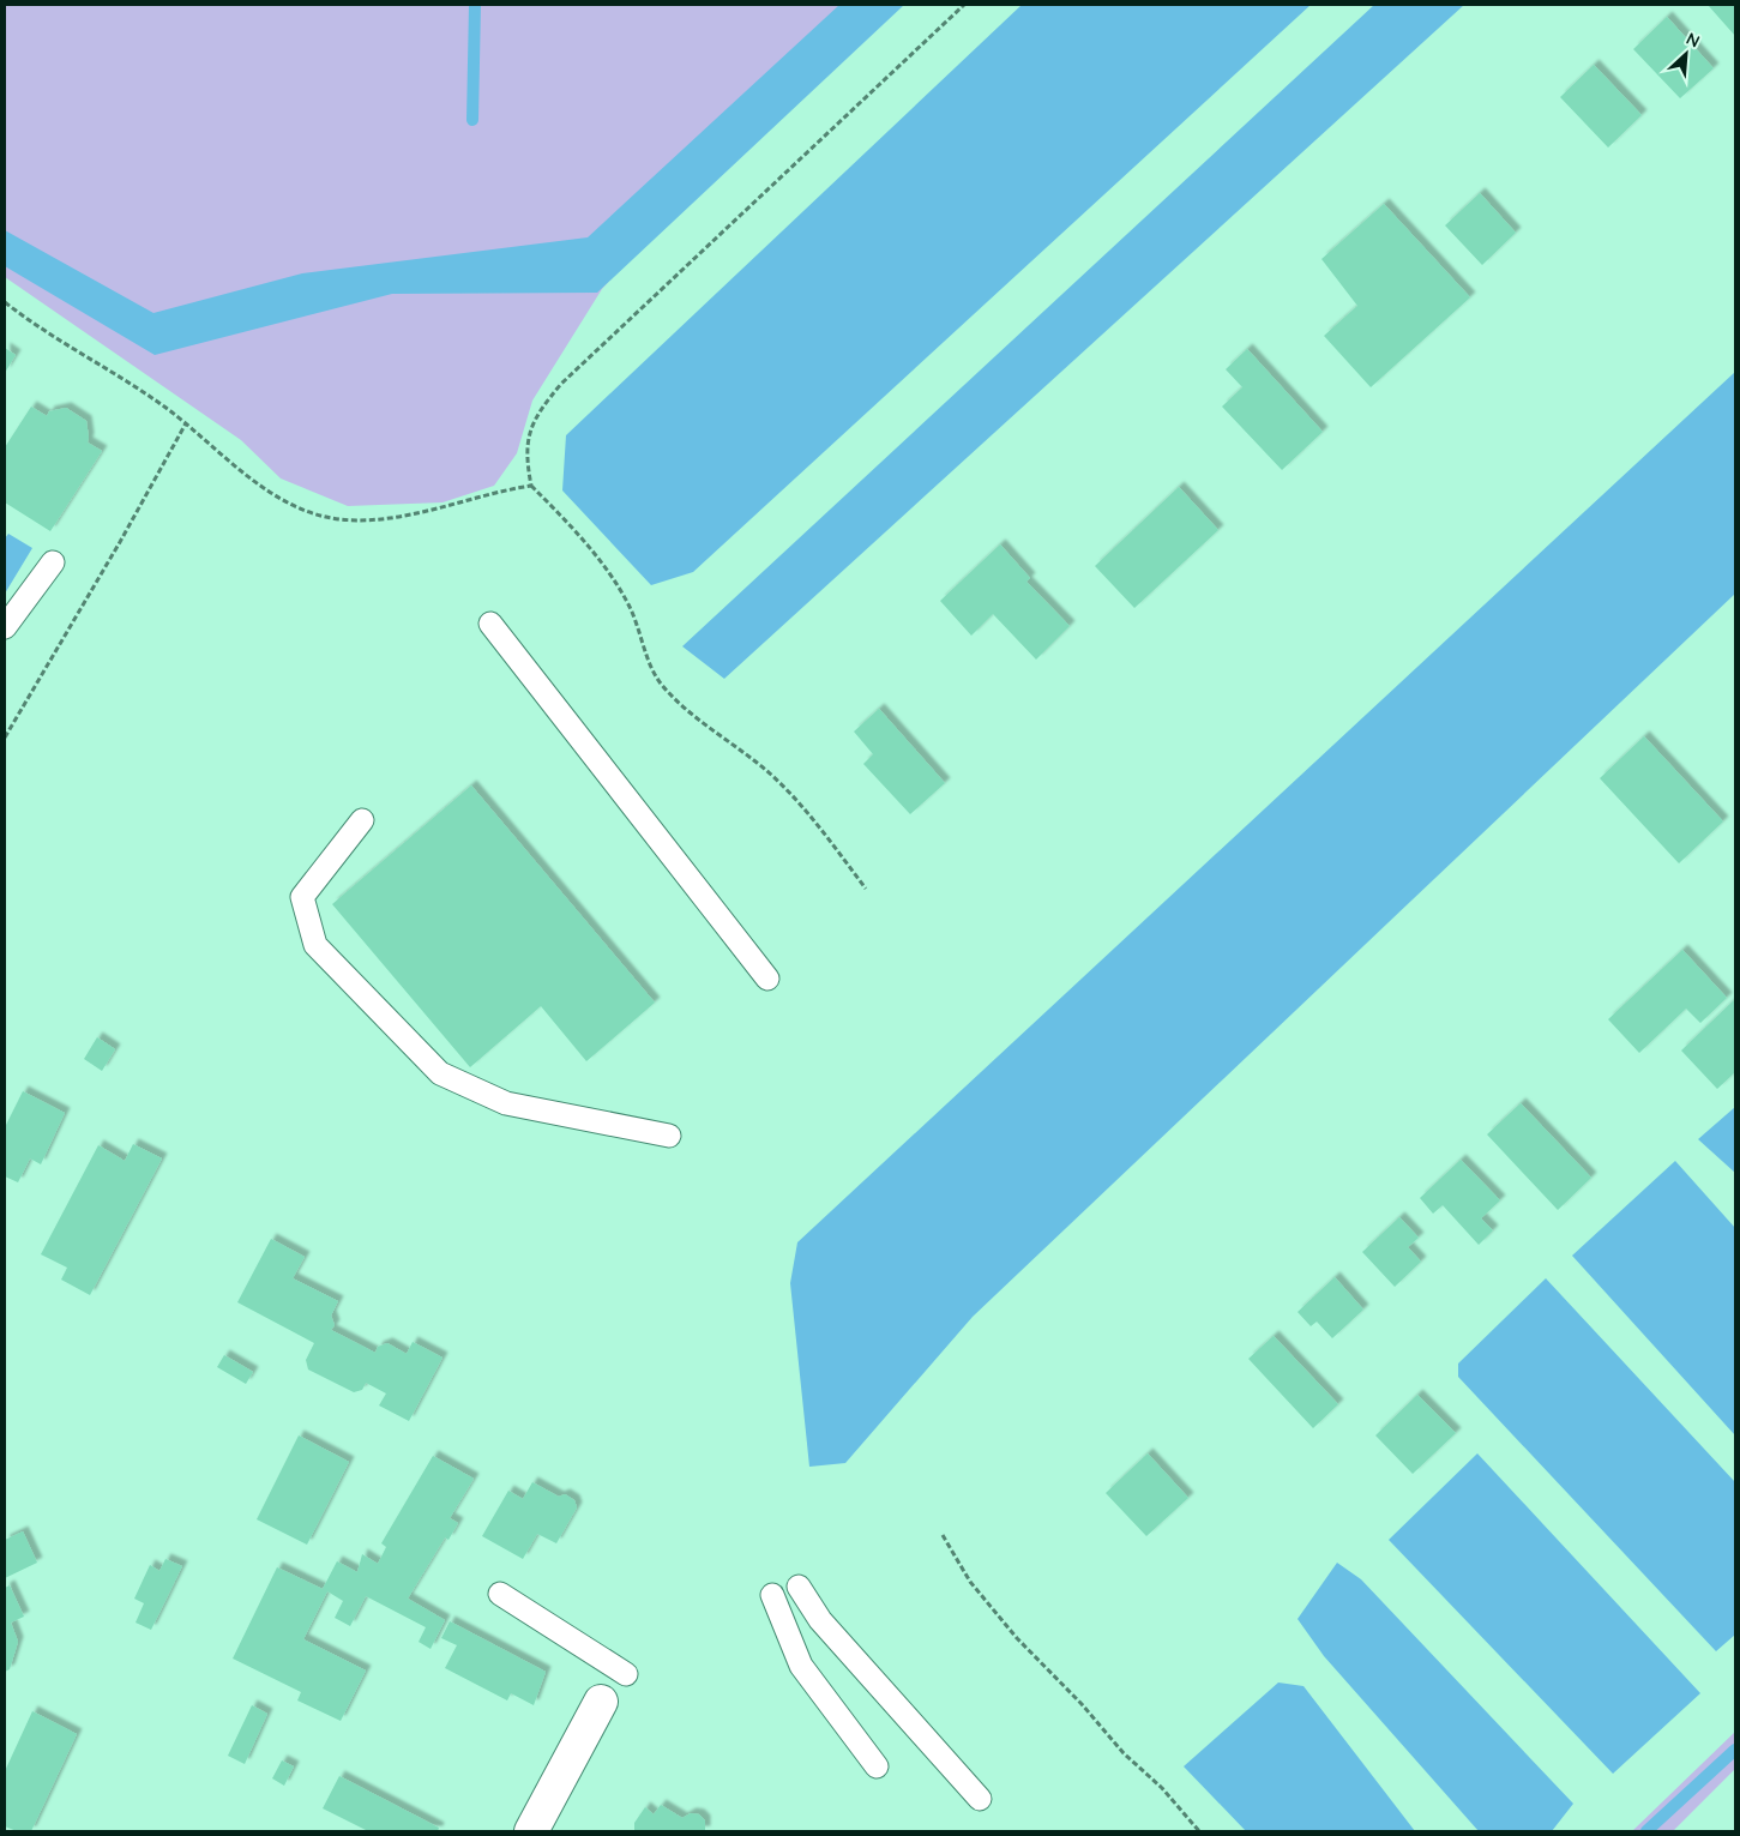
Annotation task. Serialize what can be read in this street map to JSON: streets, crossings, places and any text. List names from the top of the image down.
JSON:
{
  "north": "top right"
}
